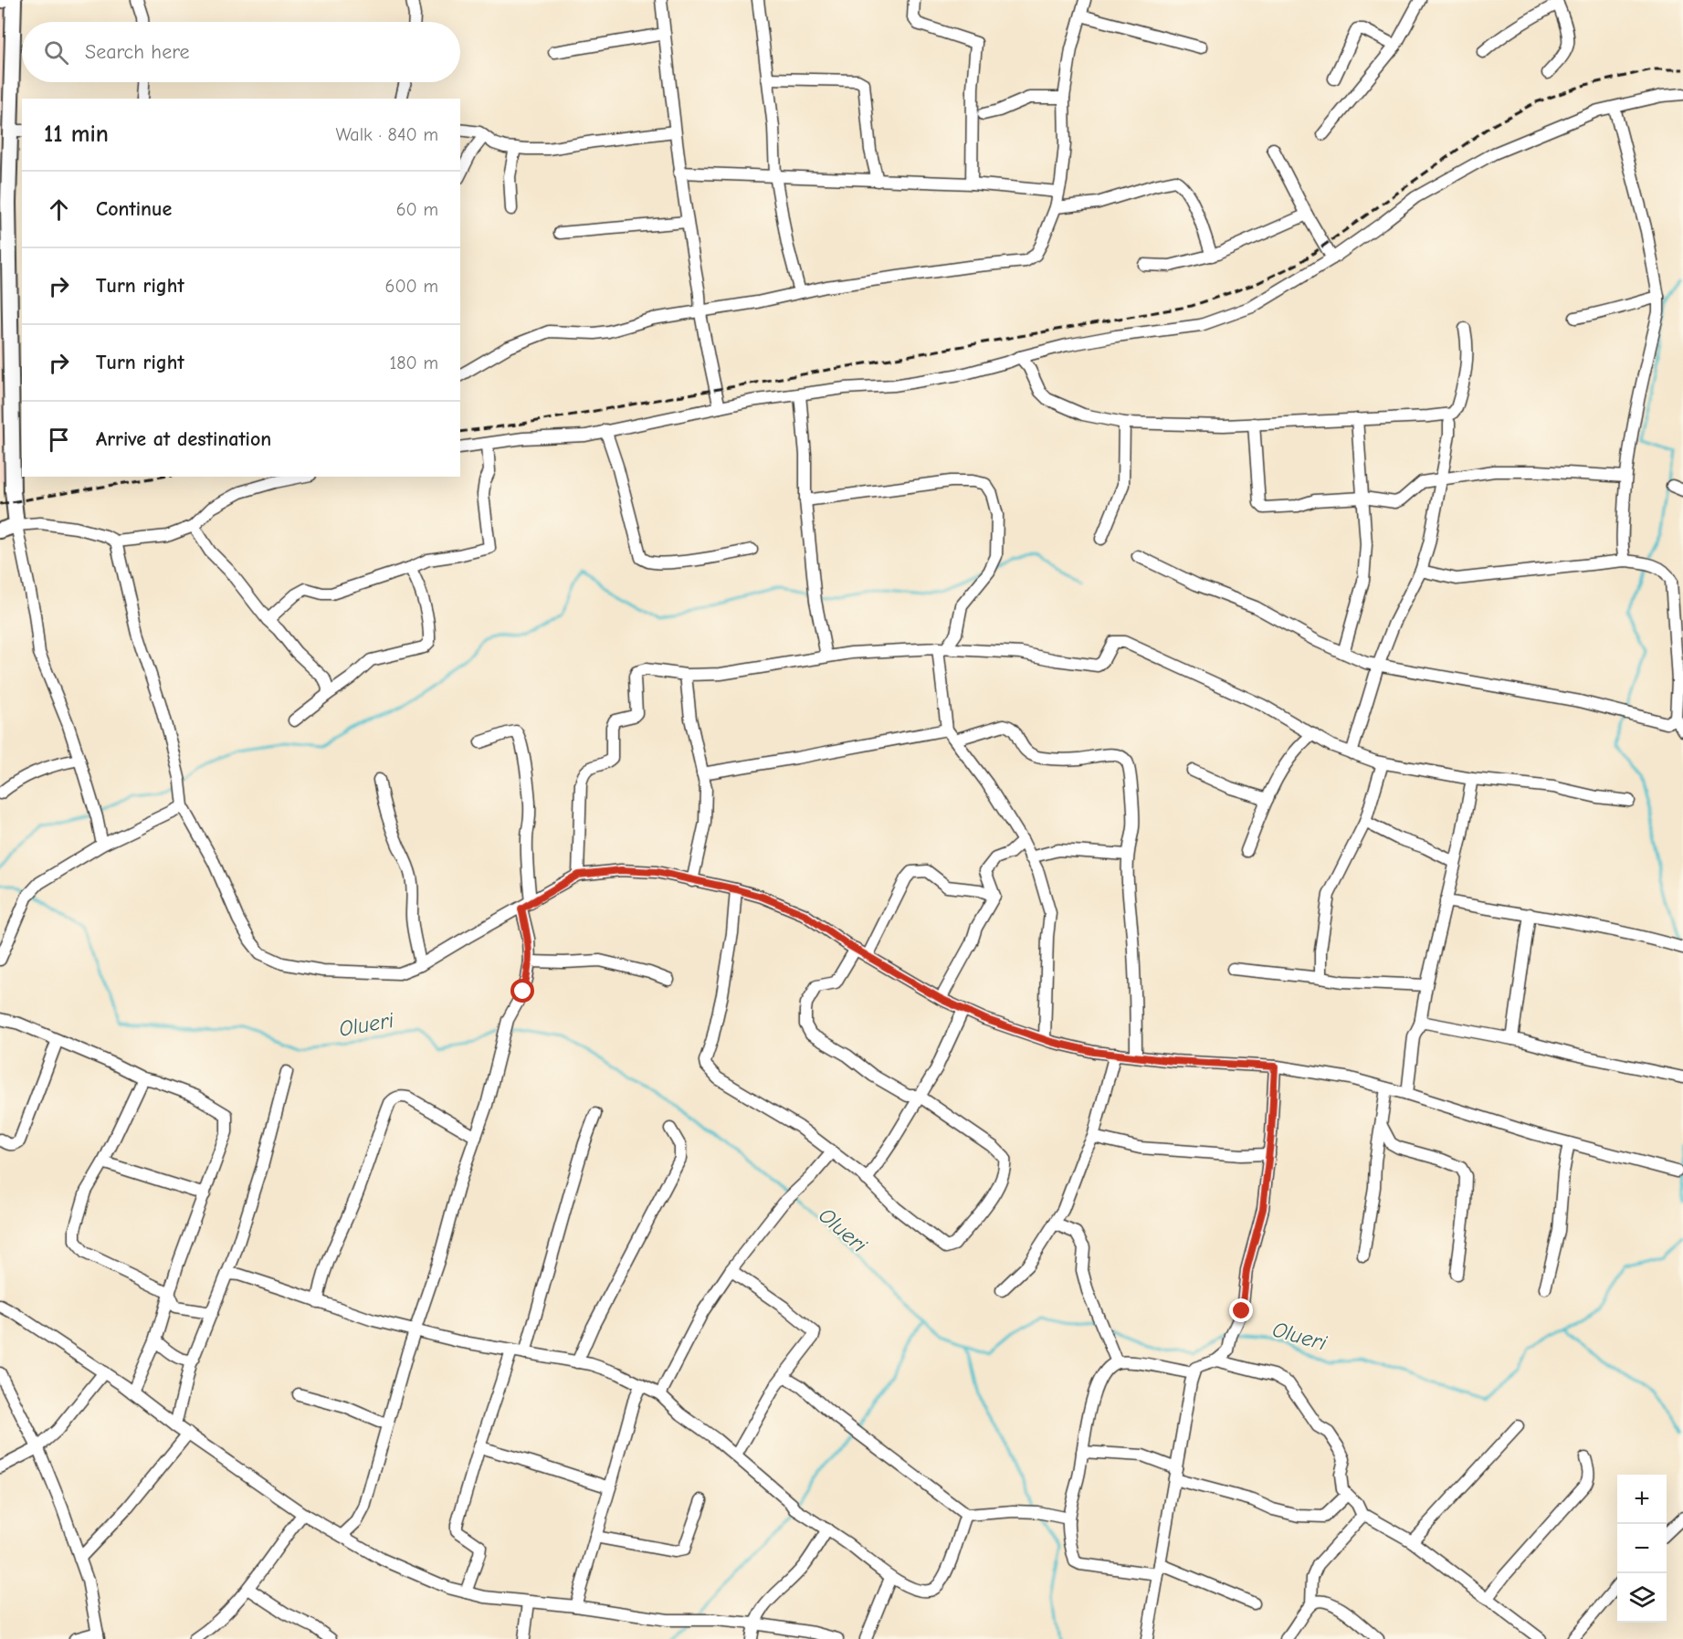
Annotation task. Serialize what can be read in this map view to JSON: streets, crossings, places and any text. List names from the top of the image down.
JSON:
{
  "water": ["Olueri"],
  "page": {
    "search": "Search here",
    "heading": ["11 min", "Walk · 840 m"],
    "list": [
      ["Continue", "60 m"],
      ["Turn right", "600 m"],
      ["Turn right", "180 m"],
      "Arrive at destination"
    ],
    "map_buttons": ["+", "−"]
  }
}
